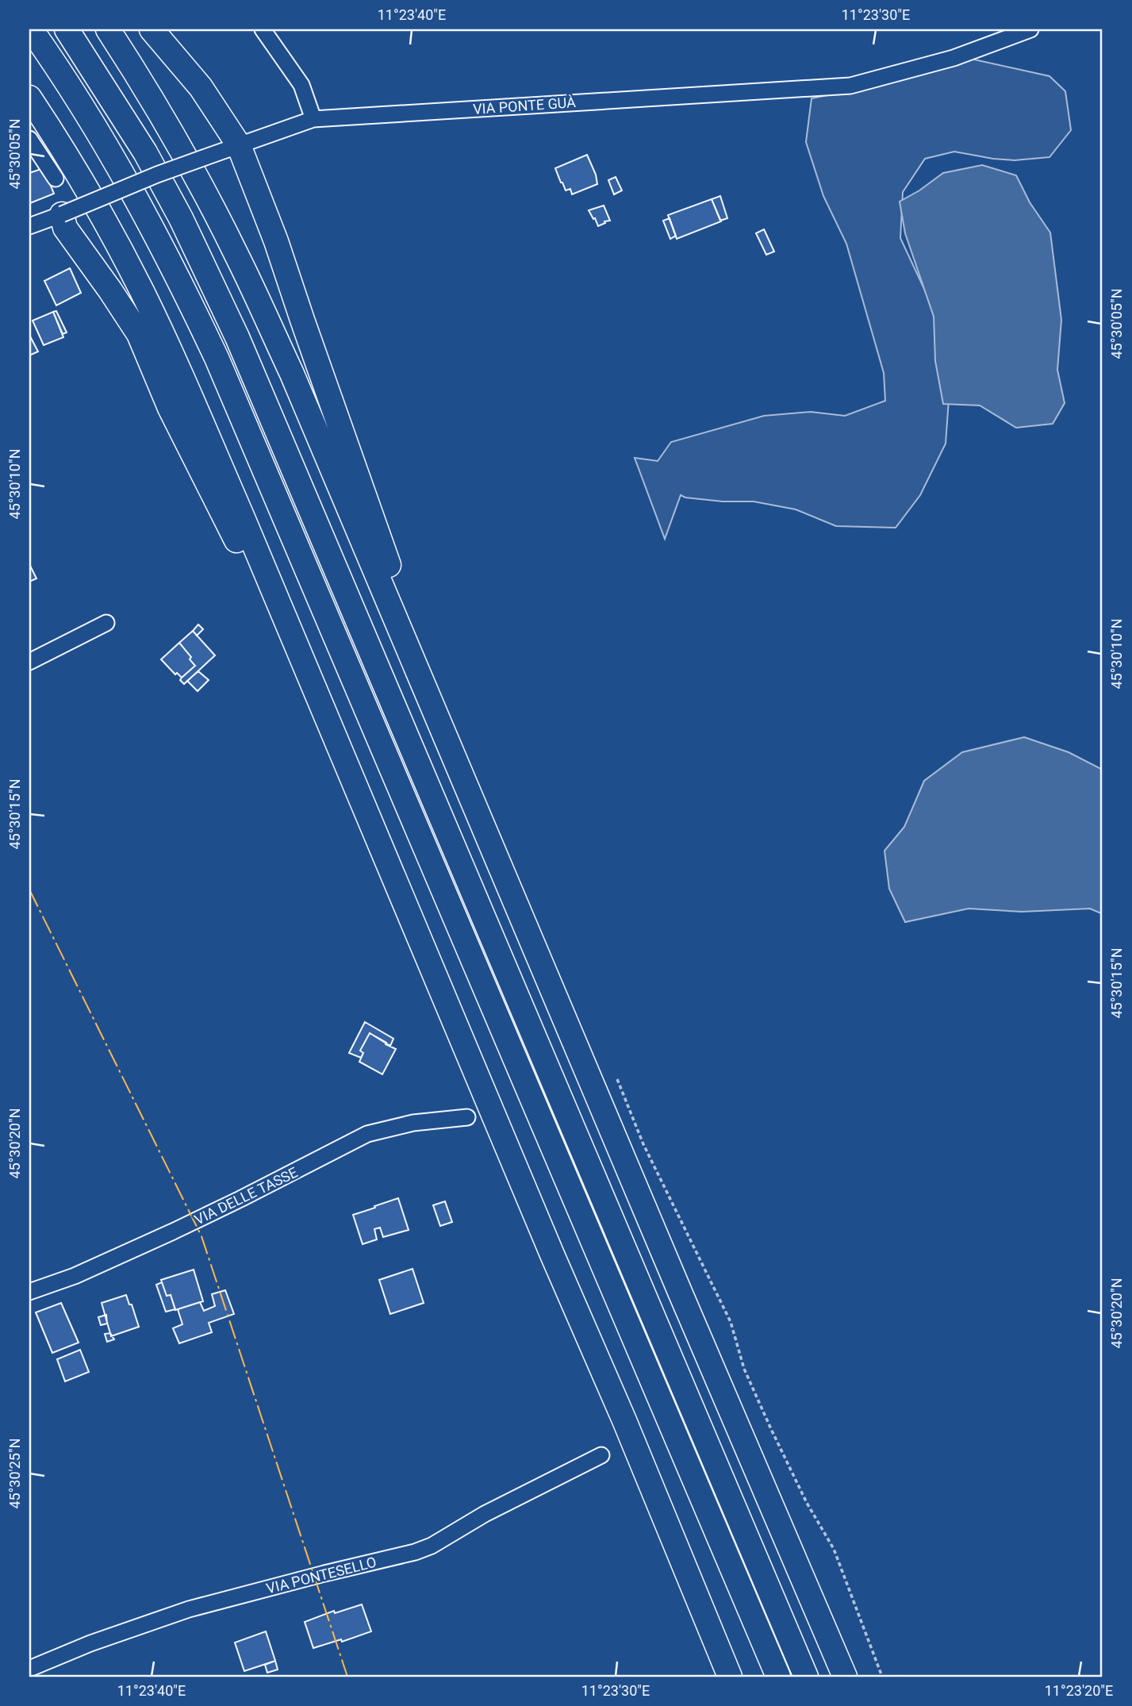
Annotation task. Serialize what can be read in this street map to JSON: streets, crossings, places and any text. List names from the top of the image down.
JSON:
{
  "streets": {
    "street": ["VIA PONTE GUÀ", "VIA DELLE TASSE", "VIA PONTESELLO"]
  },
  "coordinates": [
    "11°23'40\"E",
    "11°23'30\"E",
    "45°30'05\"N",
    "45°30'10\"N",
    "45°30'15\"N",
    "45°30'20\"N",
    "45°30'25\"N",
    "11°23'20\"E"
  ]
}
